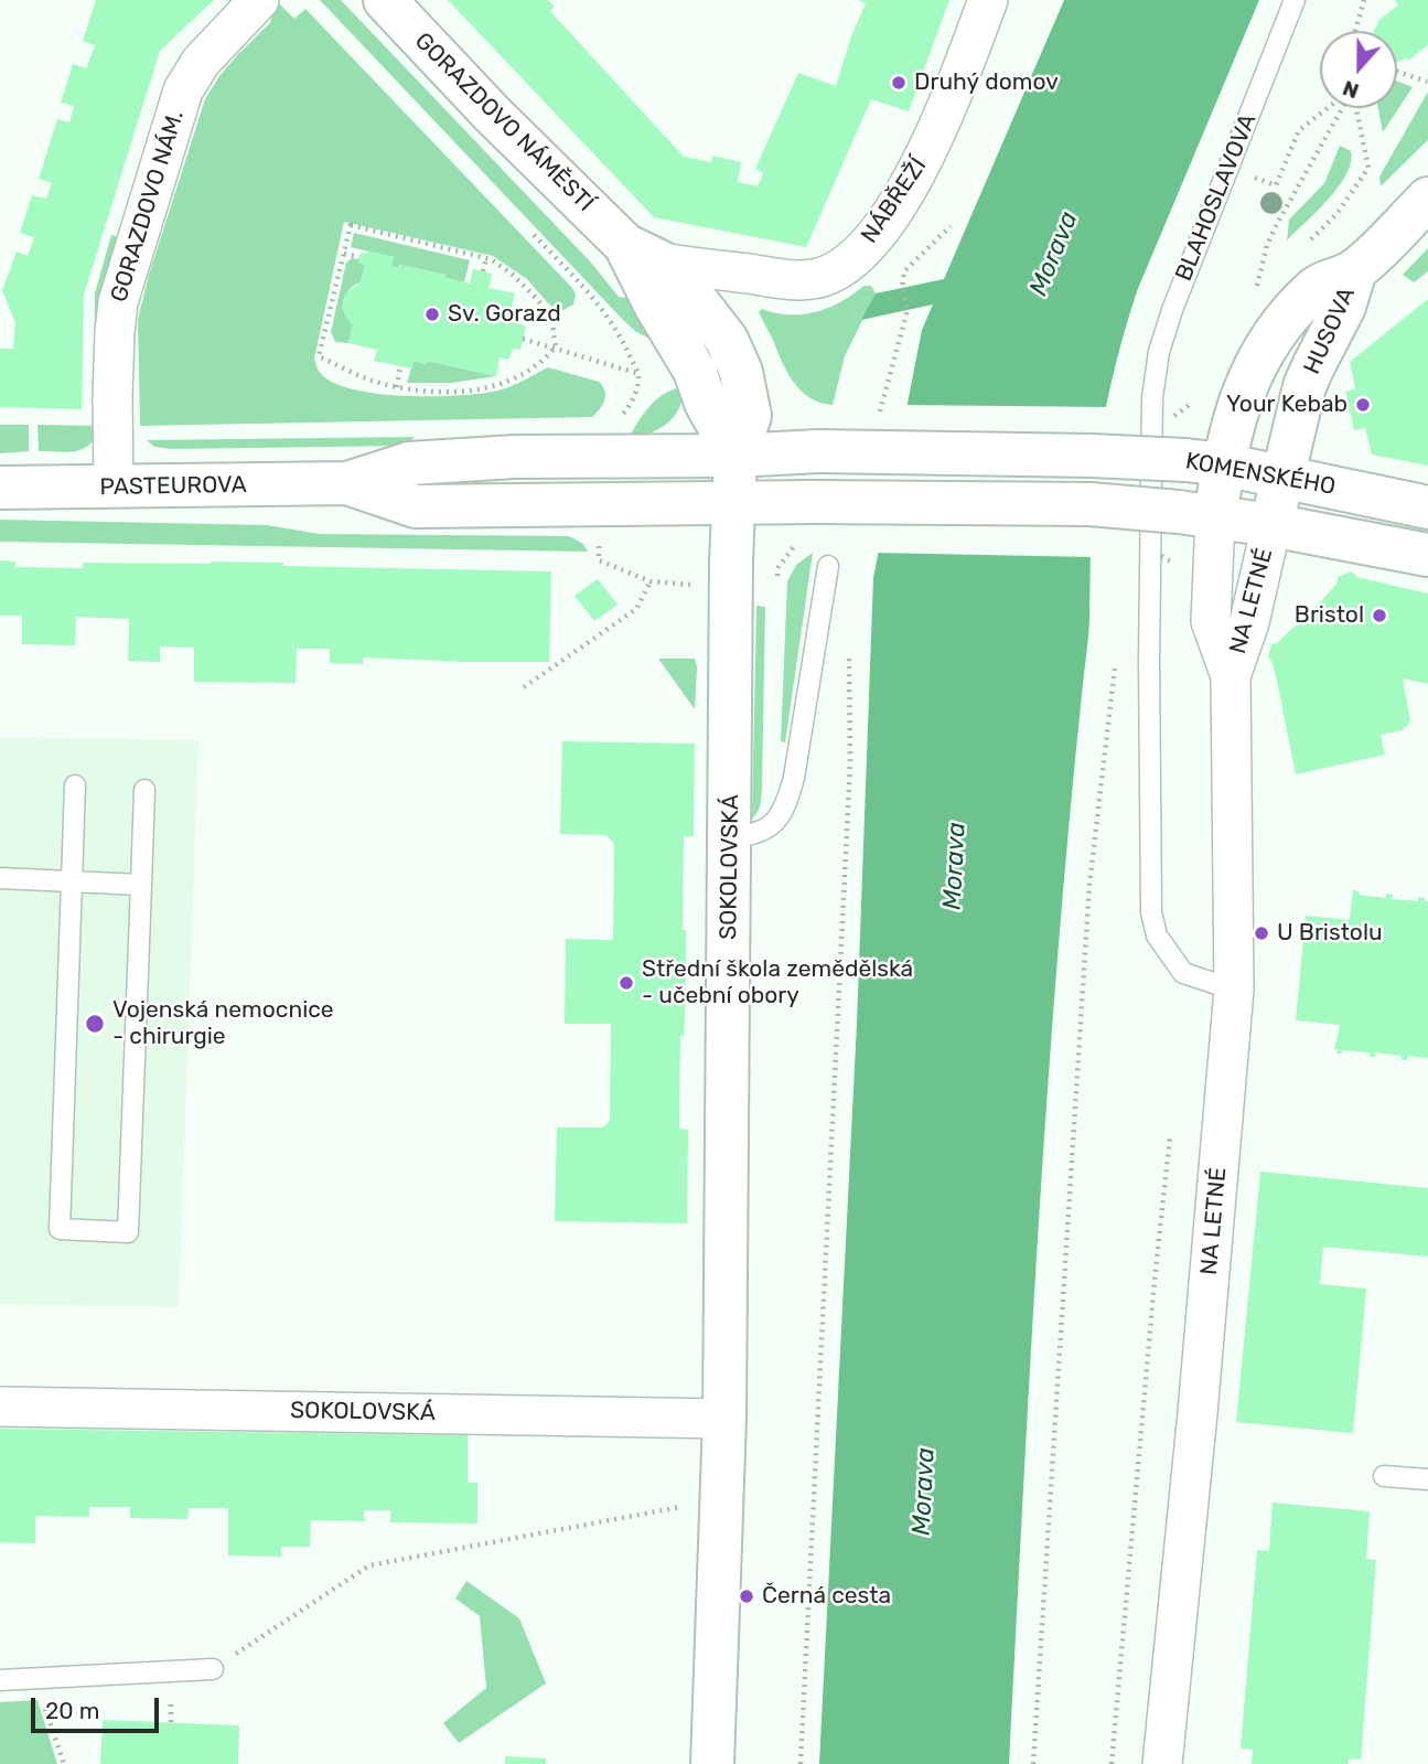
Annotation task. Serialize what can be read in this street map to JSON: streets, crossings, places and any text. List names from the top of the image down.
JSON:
{
  "streets": {
    "street": [
      "GORAZDOVO NÁMĚSTÍ",
      "NÁBŘEŽÍ",
      "GORAZDOVO NÁM.",
      "HUSOVA",
      "KOMENSKÉHO",
      "PASTEUROVA",
      "NA LETNÉ",
      "SOKOLOVSKÁ"
    ],
    "lane": ["BLAHOSLAVOVA"]
  },
  "crossings": [
    ["GORAZDOVO NÁMĚSTÍ", "NÁBŘEŽÍ"],
    ["GORAZDOVO NÁMĚSTÍ", "KOMENSKÉHO"],
    ["GORAZDOVO NÁMĚSTÍ", "SOKOLOVSKÁ"],
    ["BLAHOSLAVOVA", "NA LETNÉ"],
    ["GORAZDOVO NÁM.", "PASTEUROVA"],
    ["HUSOVA", "KOMENSKÉHO"],
    ["HUSOVA", "NA LETNÉ"],
    ["KOMENSKÉHO", "PASTEUROVA"],
    ["KOMENSKÉHO", "NA LETNÉ"],
    ["KOMENSKÉHO", "SOKOLOVSKÁ"]
  ],
  "water": ["Morava"],
  "places": [
    "Druhý domov",
    "Sv. Gorazd",
    "Your Kebab",
    "Bristol",
    "U Bristolu",
    "Střední škola zemědělská - učební obory",
    "Vojenská nemocnice - chirurgie",
    "Černá cesta"
  ],
  "scale_bar": "20 m",
  "north": "bottom"
}
